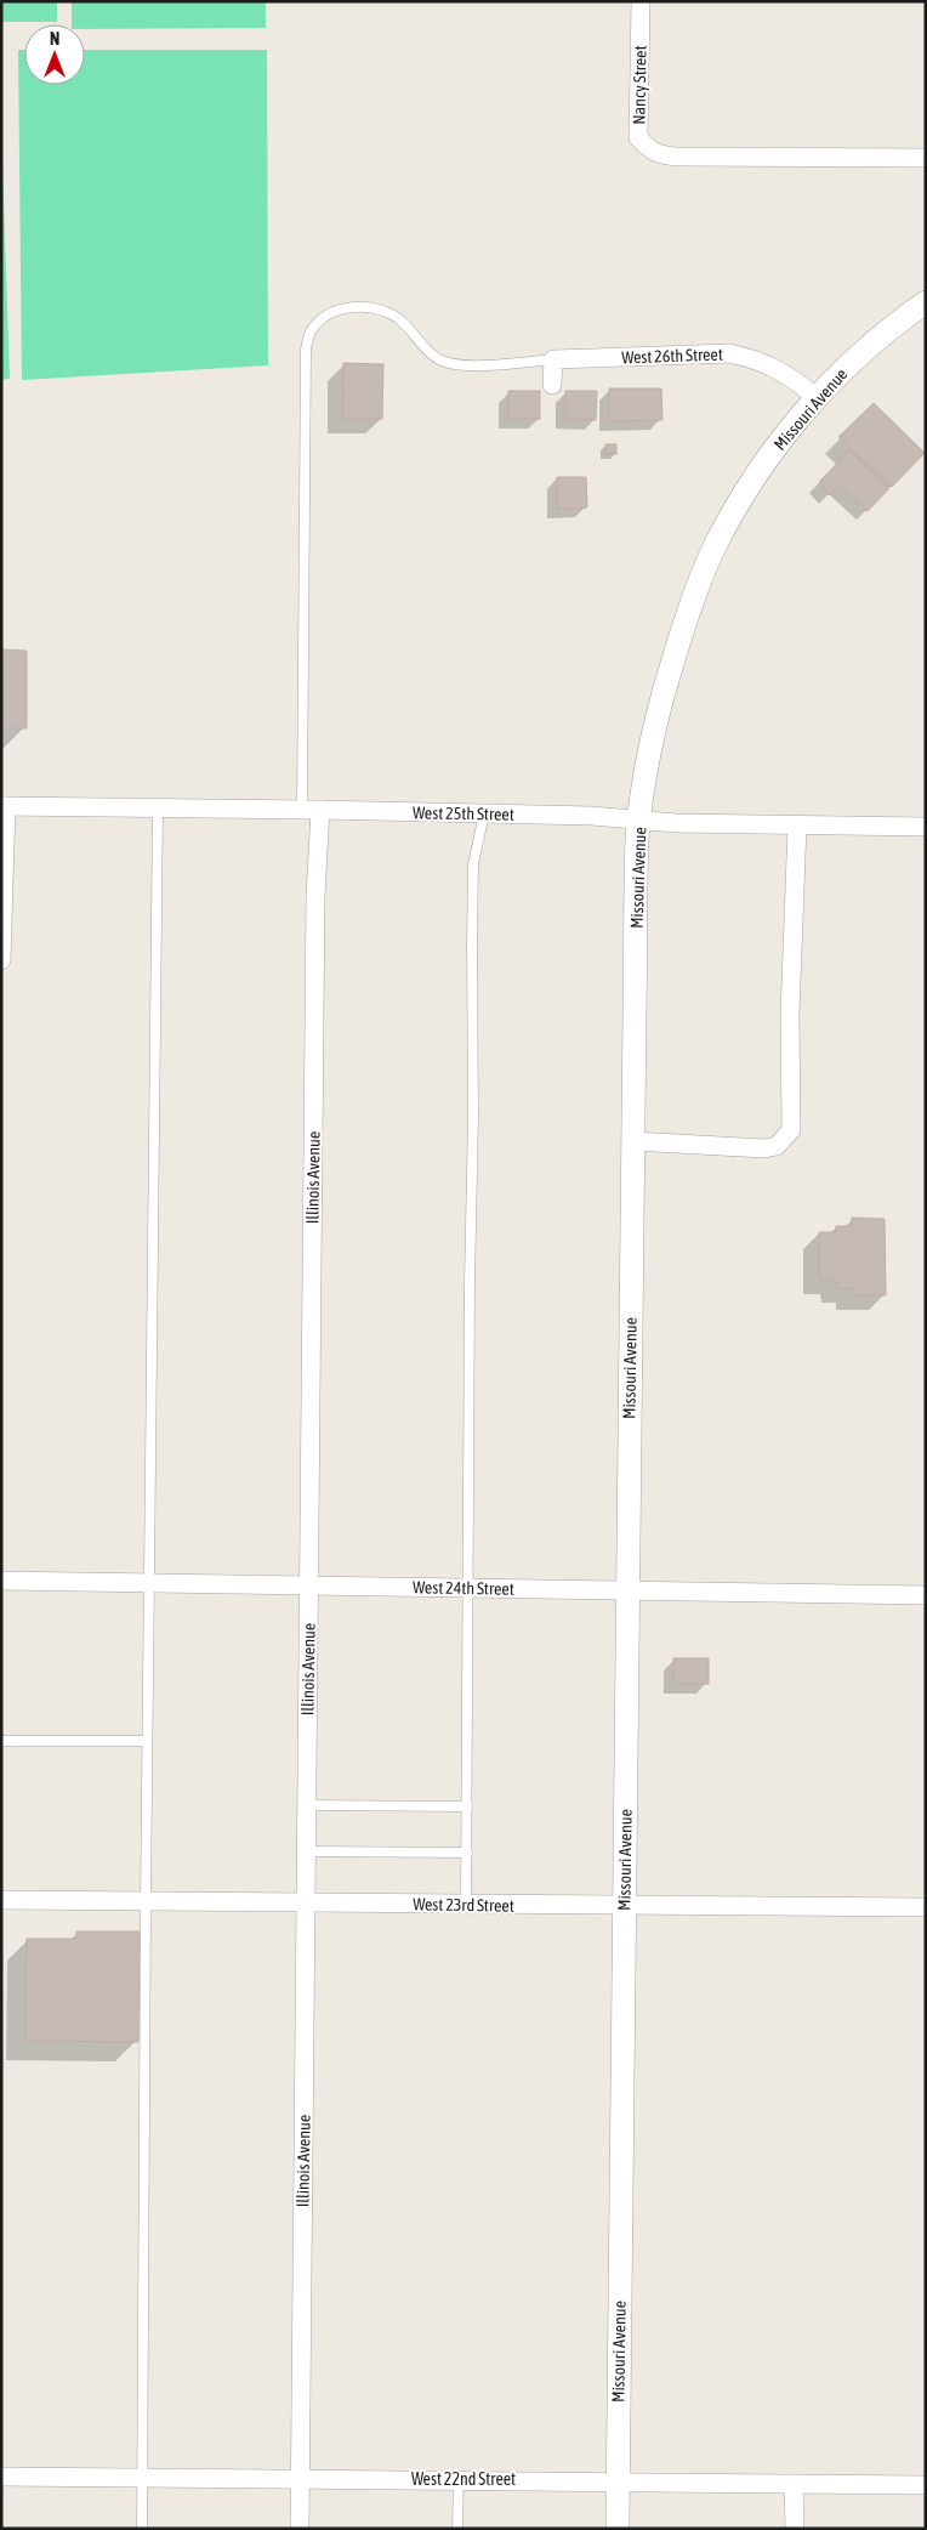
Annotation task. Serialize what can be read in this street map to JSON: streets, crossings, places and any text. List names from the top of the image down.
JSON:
{
  "streets": {
    "street": [
      "Nancy Street",
      "West 26th Street",
      "Missouri Avenue",
      "West 25th Street",
      "Illinois Avenue",
      "West 24th Street",
      "West 23rd Street",
      "West 22nd Street"
    ]
  },
  "crossings": [
    ["West 26th Street", "Missouri Avenue"],
    ["Missouri Avenue", "West 25th Street"],
    ["Missouri Avenue", "West 24th Street"],
    ["Missouri Avenue", "West 23rd Street"],
    ["Missouri Avenue", "West 22nd Street"],
    ["West 25th Street", "Illinois Avenue"],
    ["Illinois Avenue", "West 24th Street"],
    ["Illinois Avenue", "West 23rd Street"],
    ["Illinois Avenue", "West 22nd Street"]
  ],
  "north": "top"
}
